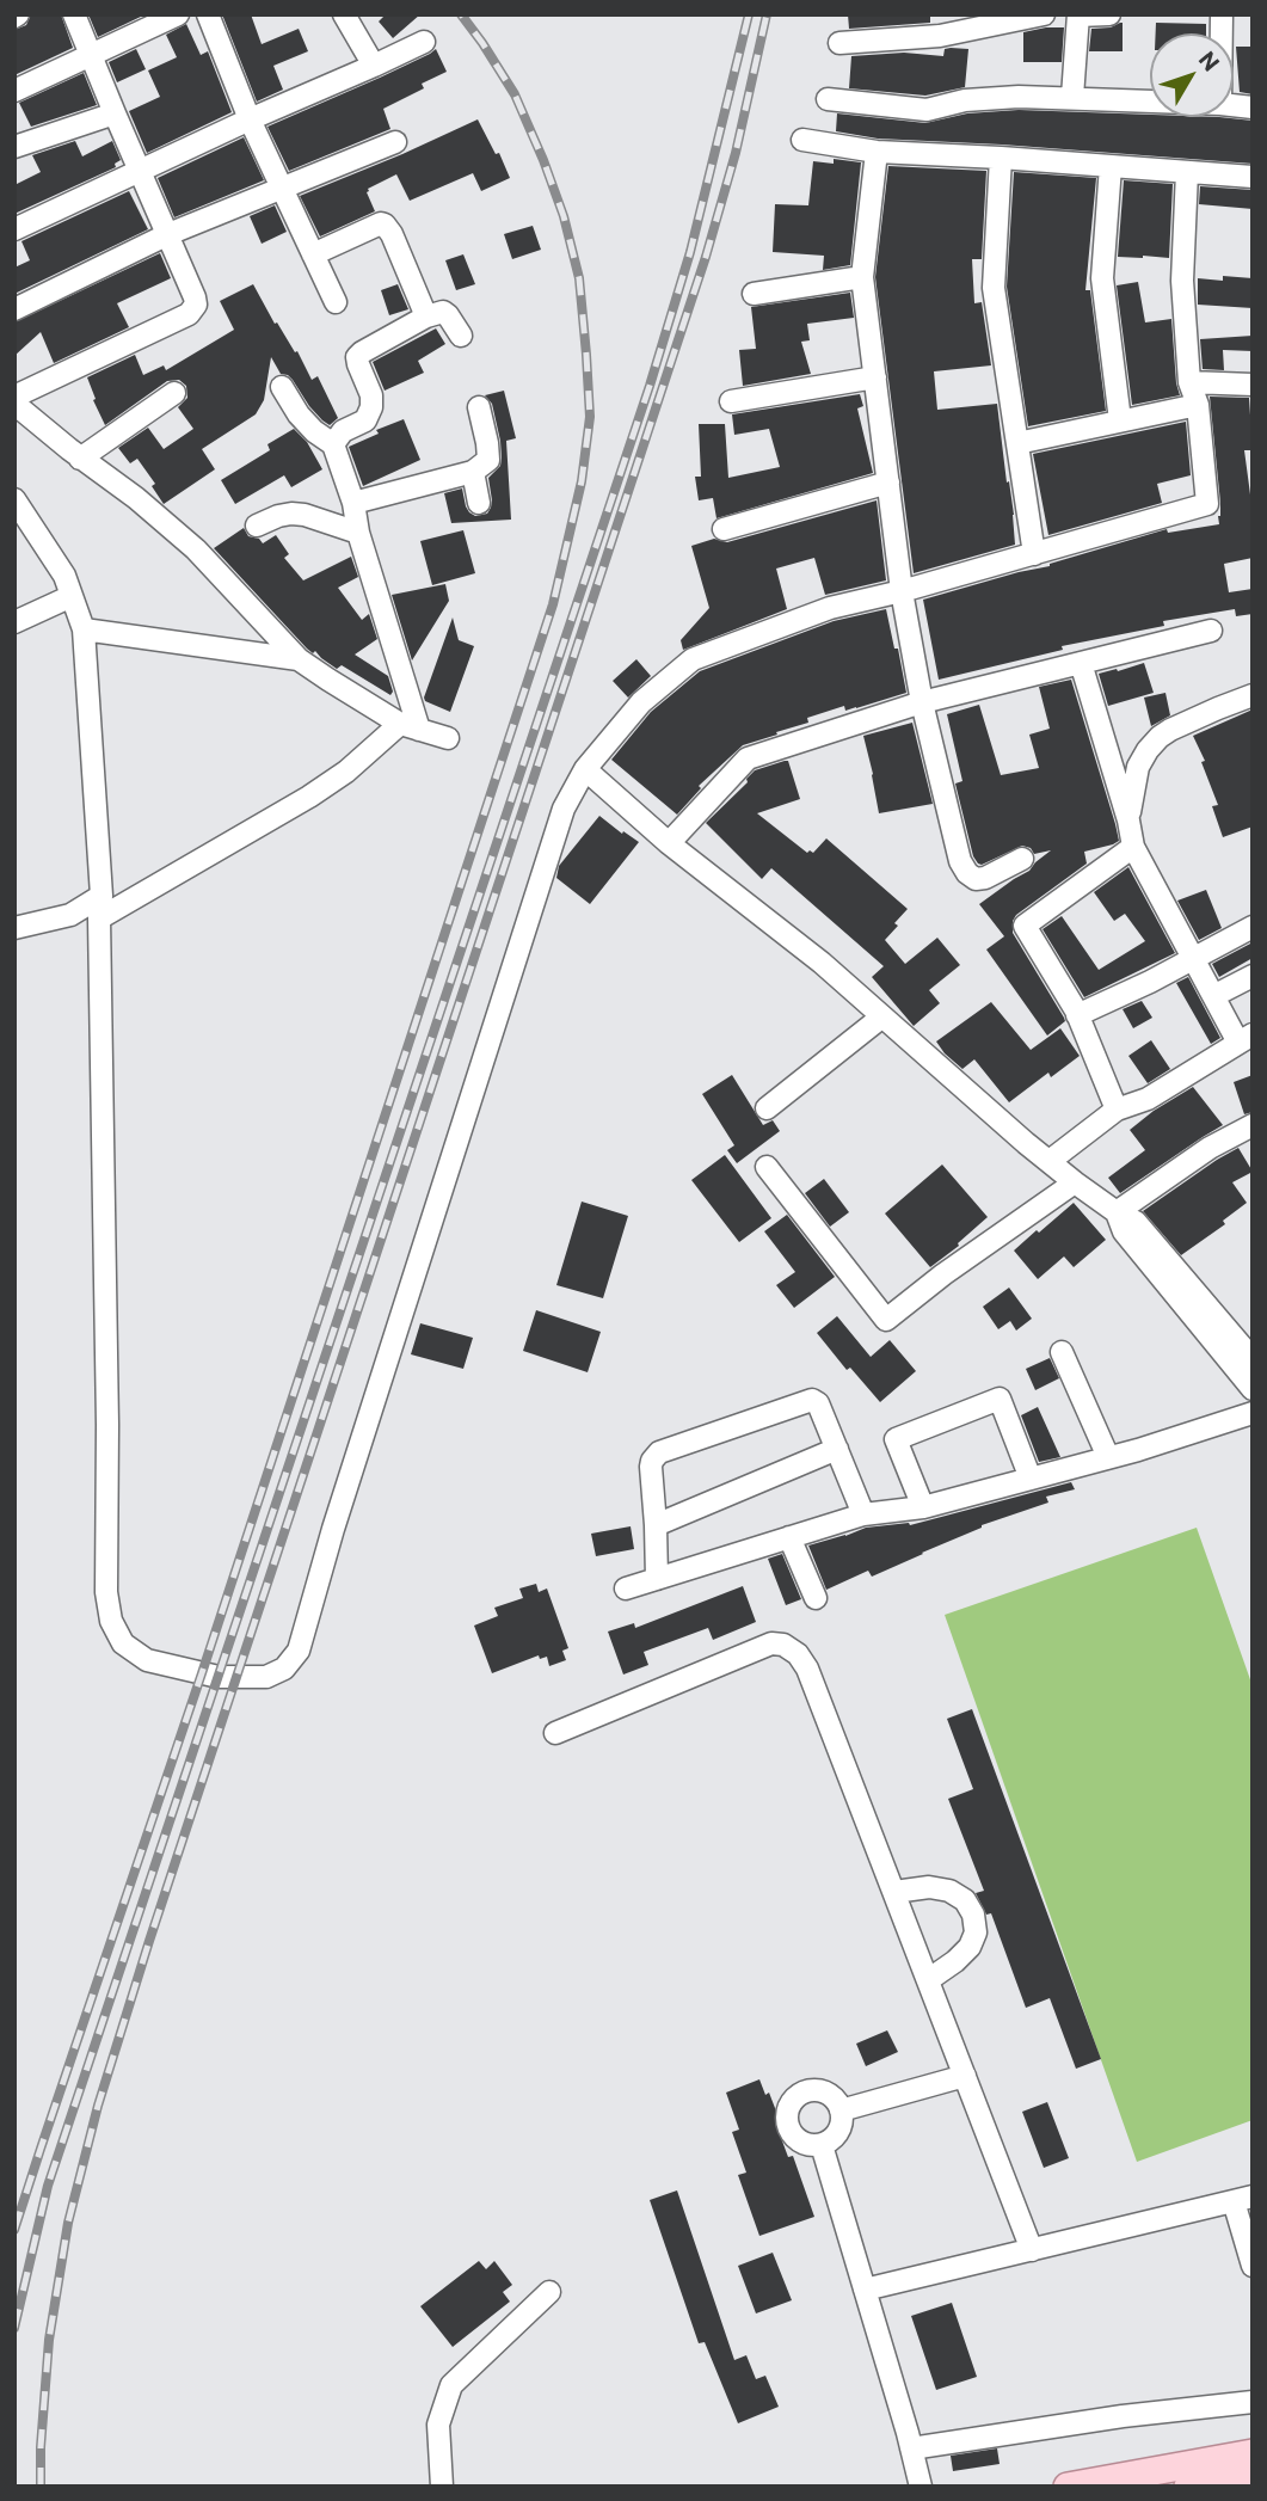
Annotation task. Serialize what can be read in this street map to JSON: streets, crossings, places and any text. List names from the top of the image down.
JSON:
{
  "north": "top right"
}
